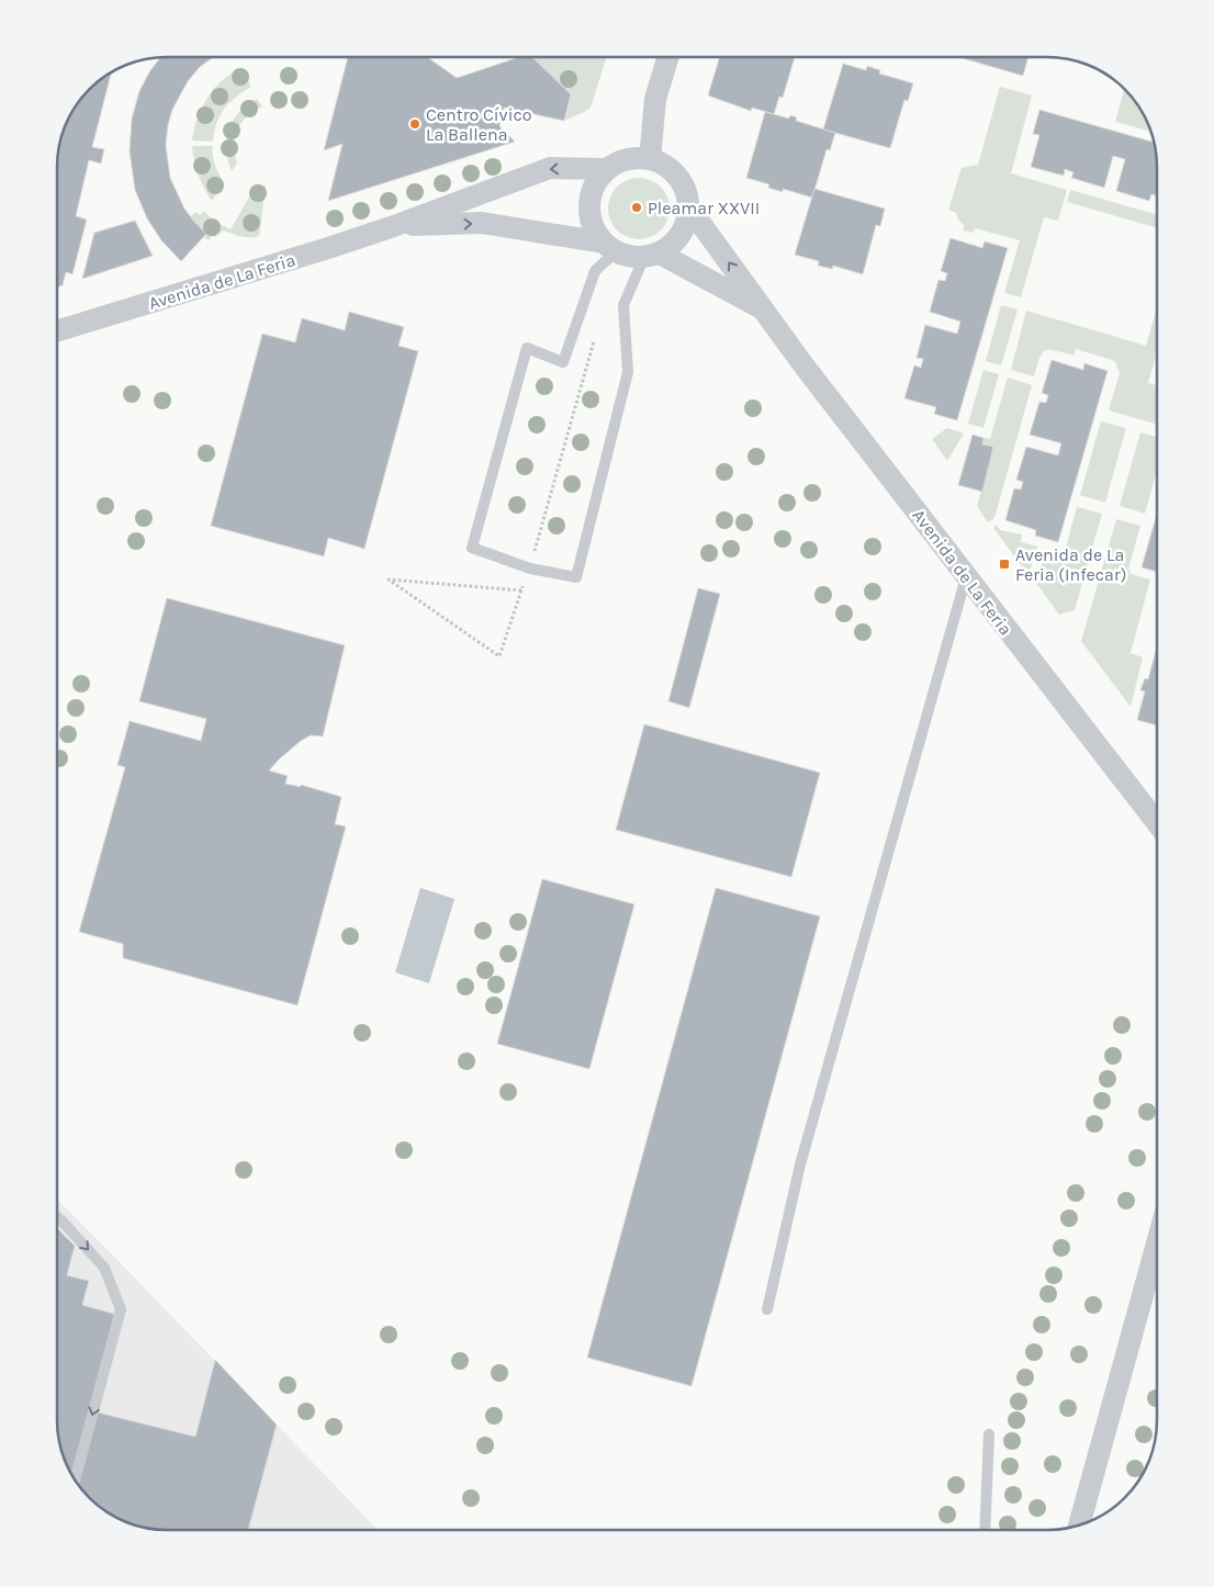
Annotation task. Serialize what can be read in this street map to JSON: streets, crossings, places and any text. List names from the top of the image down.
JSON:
{
  "streets": {
    "street": ["Avenida de La Feria"]
  },
  "places": {
    "other": ["Centro Cívico La Ballena", "Pleamar XXVII"],
    "transit": ["Avenida de La Feria (Infecar)"]
  }
}
